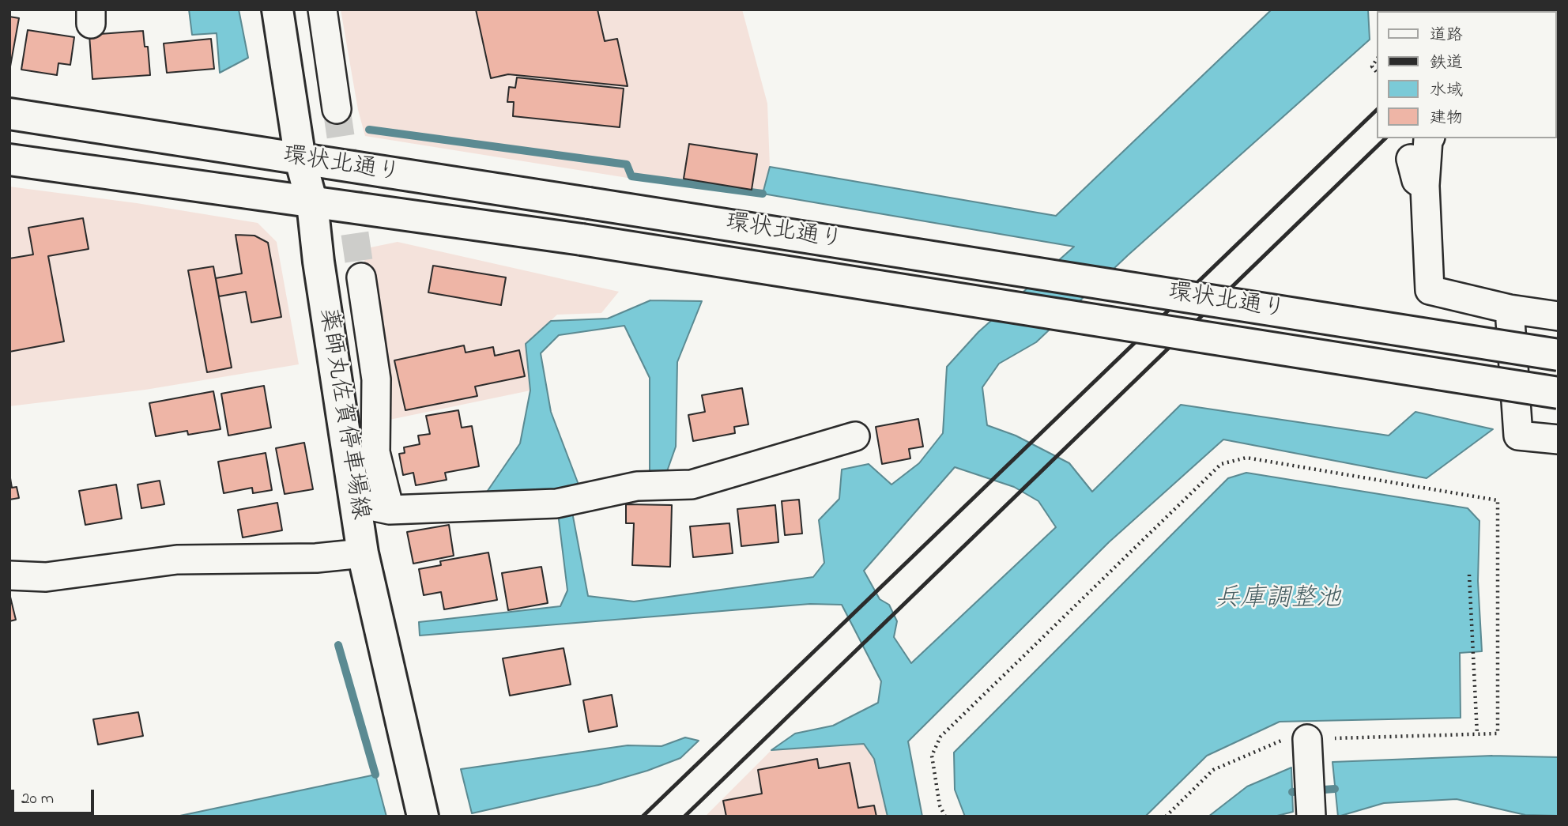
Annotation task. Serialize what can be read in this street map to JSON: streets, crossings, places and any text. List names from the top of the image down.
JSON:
{
  "streets": {
    "main road": ["環状北通り", "薬師丸佐賀停車場線"]
  },
  "crossings": [
    ["環状北通り", "薬師丸佐賀停車場線"]
  ],
  "water": ["兵庫調整池"],
  "legend": [
    "道路",
    "鉄道",
    "水域",
    "建物"
  ],
  "scale_bar": "20 m"
}
